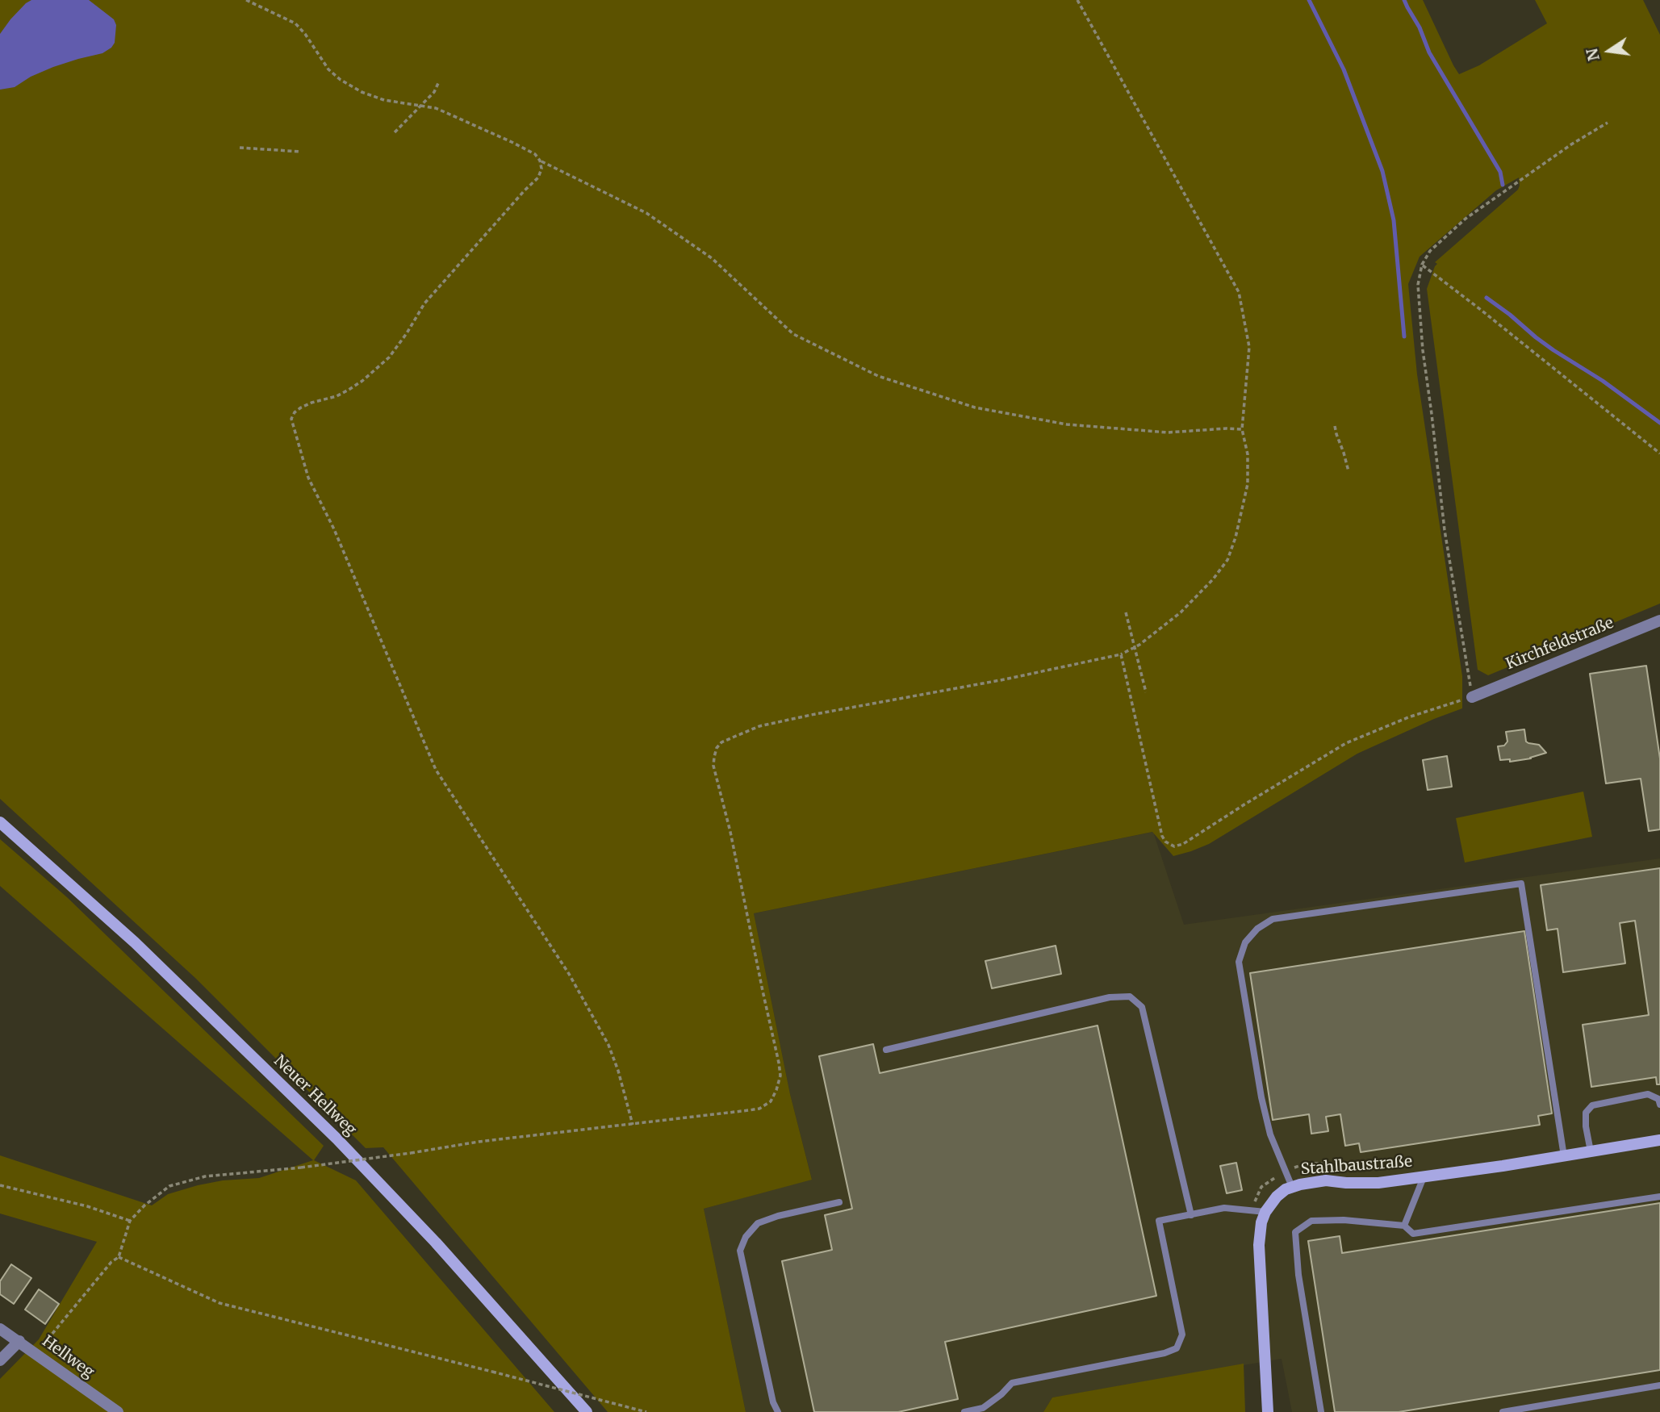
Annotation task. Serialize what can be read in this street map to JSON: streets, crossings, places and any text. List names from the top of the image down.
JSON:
{
  "streets": {
    "main road": ["Neuer Hellweg", "Stahlbaustraße"],
    "street": ["Kirchfeldstraße", "Hellweg"]
  },
  "north": "left"
}
